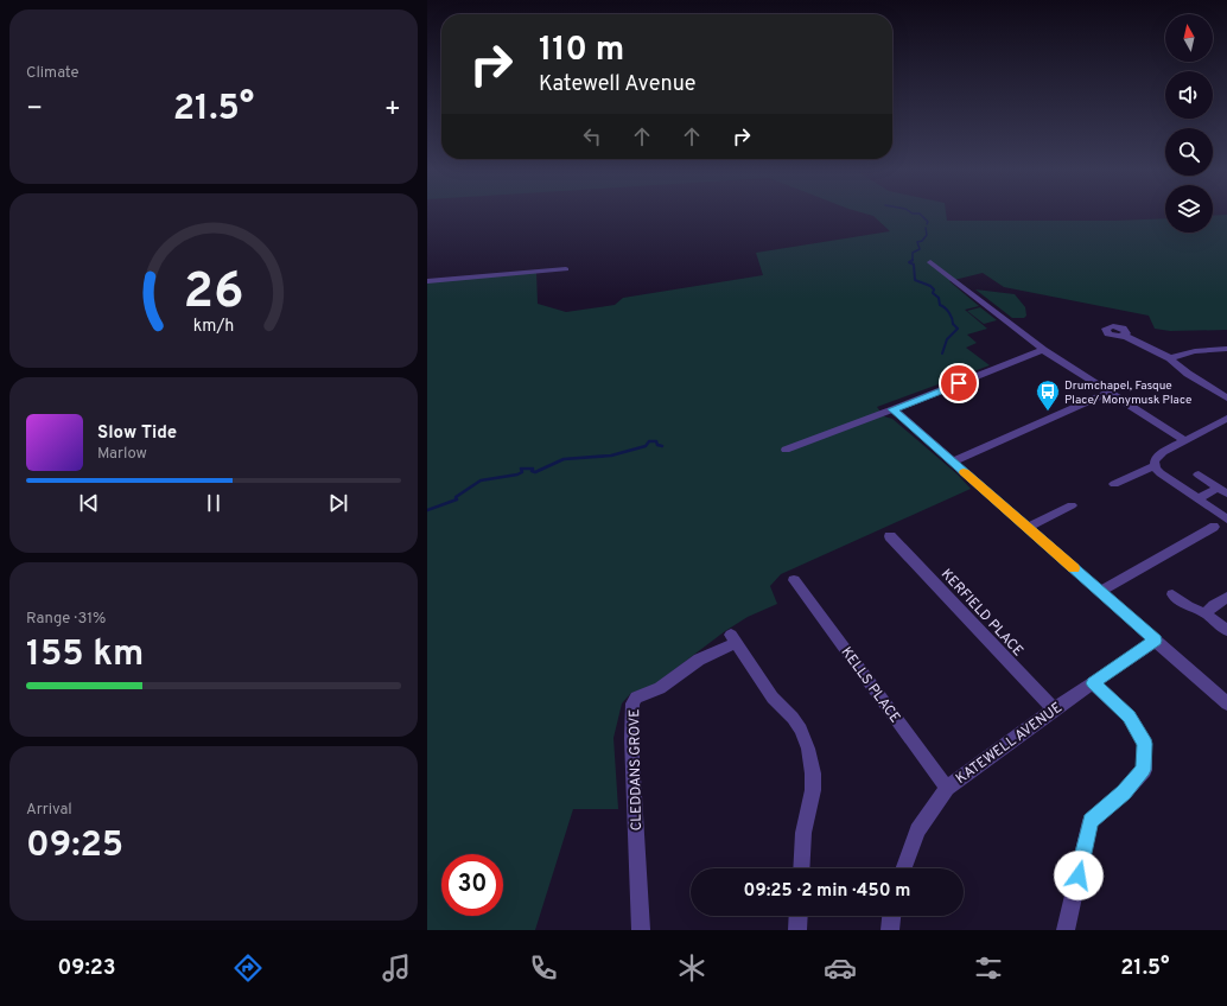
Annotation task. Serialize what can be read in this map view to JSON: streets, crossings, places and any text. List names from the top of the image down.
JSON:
{
  "streets": {
    "street": [
      "KERFIELD PLACE",
      "KELLS PLACE",
      "KATEWELL AVENUE",
      "CLEDDANS GROVE"
    ]
  },
  "crossings": [
    ["KERFIELD PLACE", "KATEWELL AVENUE"],
    ["KELLS PLACE", "KATEWELL AVENUE"]
  ],
  "places": {
    "bus stop": ["Drumchapel, Fasque Place/ Monymusk Place"]
  },
  "north": "top",
  "page": {
    "tile": [
      "Climate",
      ["Range · 31%", "155 km"],
      ["Arrival", "09:25"]
    ],
    "turn": ["110 m", "Katewell Avenue"],
    "heat": ["−", "21.5°", "+"],
    "song": ["Slow Tide", "Marlow"],
    "limit": "30",
    "trip": "09:25 · 2 min · 450 m",
    "tabs": ["09:23", "21.5°"],
    "gauge": ["26", "km/h"]
  }
}
